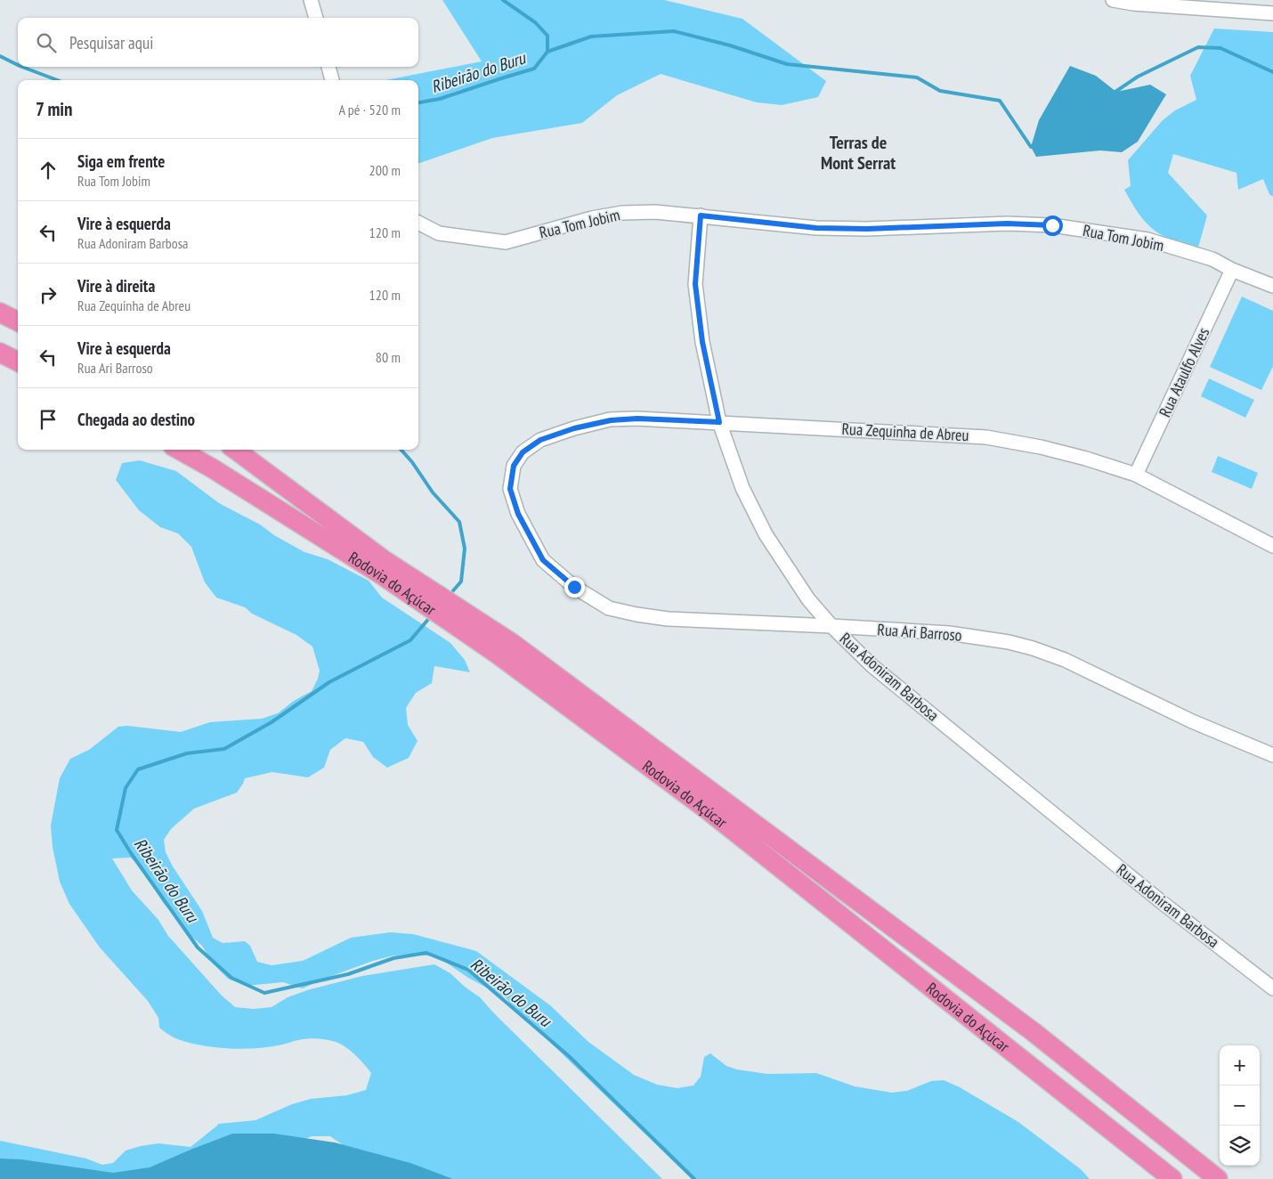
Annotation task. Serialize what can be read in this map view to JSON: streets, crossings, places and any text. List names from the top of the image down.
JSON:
{
  "streets": {
    "highway": ["Rodovia do Açúcar"],
    "street": [
      "Rua Tom Jobim",
      "Rua Ataulfo Alves",
      "Rua Zequinha de Abreu",
      "Rua Ari Barroso",
      "Rua Adoniram Barbosa"
    ]
  },
  "crossings": [
    ["Rua Tom Jobim", "Rua Ataulfo Alves"],
    ["Rua Tom Jobim", "Rua Adoniram Barbosa"],
    ["Rua Ataulfo Alves", "Rua Zequinha de Abreu"],
    ["Rua Zequinha de Abreu", "Rua Ari Barroso"],
    ["Rua Zequinha de Abreu", "Rua Adoniram Barbosa"],
    ["Rua Ari Barroso", "Rua Adoniram Barbosa"]
  ],
  "districts": ["Terras de Mont Serrat"],
  "water": ["Ribeirão do Buru"],
  "page": {
    "search": "Pesquisar aqui",
    "heading": ["7 min", "A pé · 520 m"],
    "list": [
      ["Siga em frente", "Rua Tom Jobim", "200 m"],
      ["Vire à esquerda", "Rua Adoniram Barbosa", "120 m"],
      ["Vire à direita", "Rua Zequinha de Abreu", "120 m"],
      ["Vire à esquerda", "Rua Ari Barroso", "80 m"],
      "Chegada ao destino"
    ],
    "map_buttons": ["+", "−"]
  }
}
